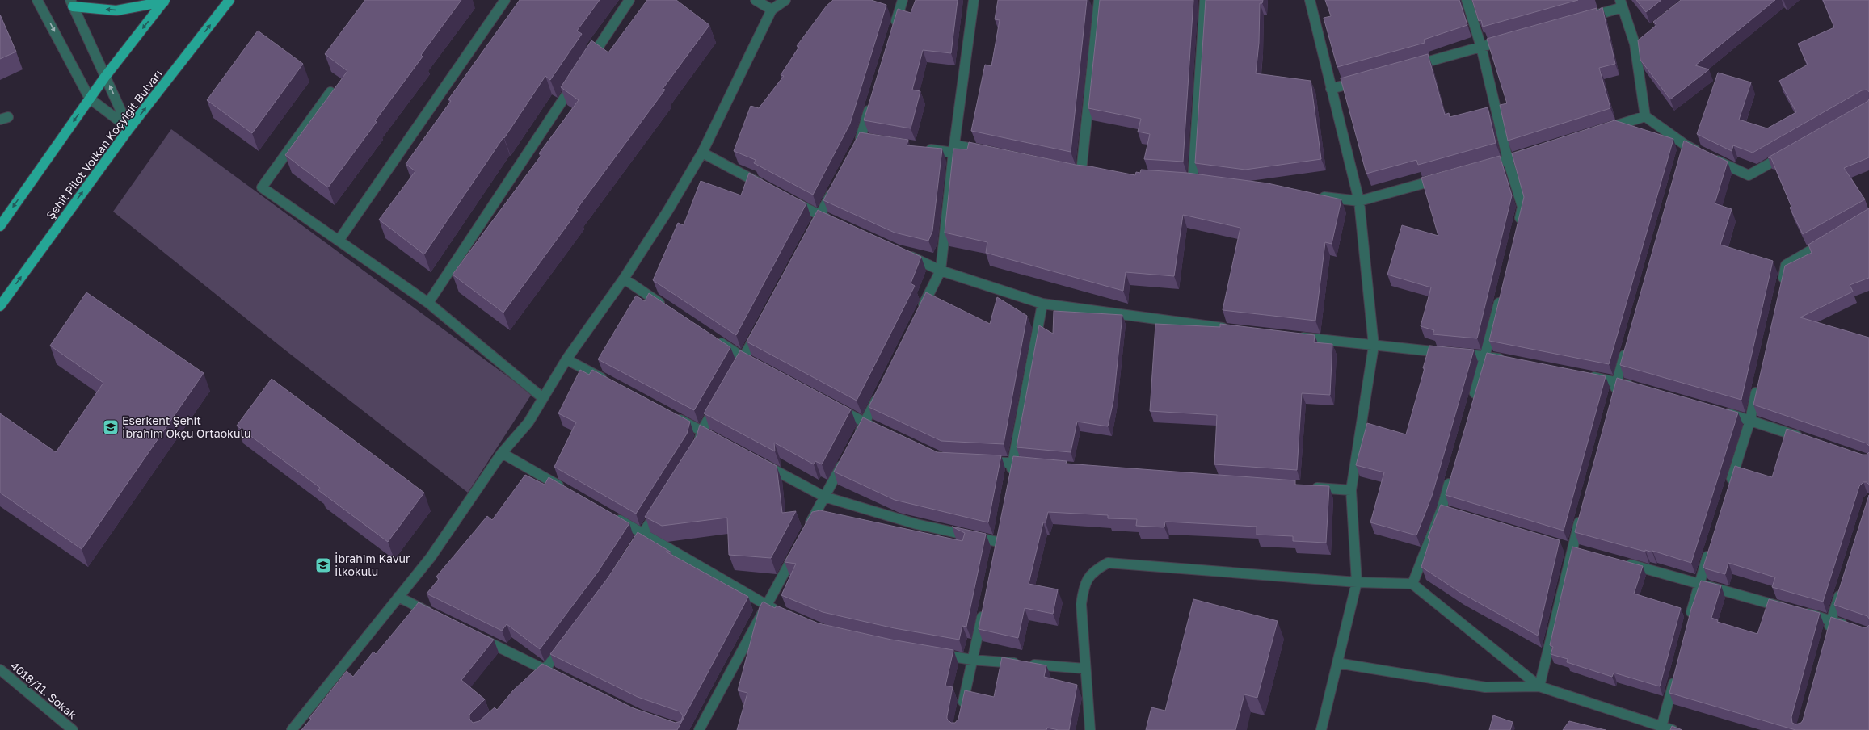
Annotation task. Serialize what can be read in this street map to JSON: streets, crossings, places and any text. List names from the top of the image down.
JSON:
{
  "streets": {
    "main road": ["Şehit Pilot Volkan Koçyiğit Bulvarı"],
    "street": ["4018/11. Sokak"]
  },
  "places": {
    "school or university": ["Eserkent Şehit İbrahim Okçu Ortaokulu", "İbrahim Kavur İlkokulu"]
  }
}
